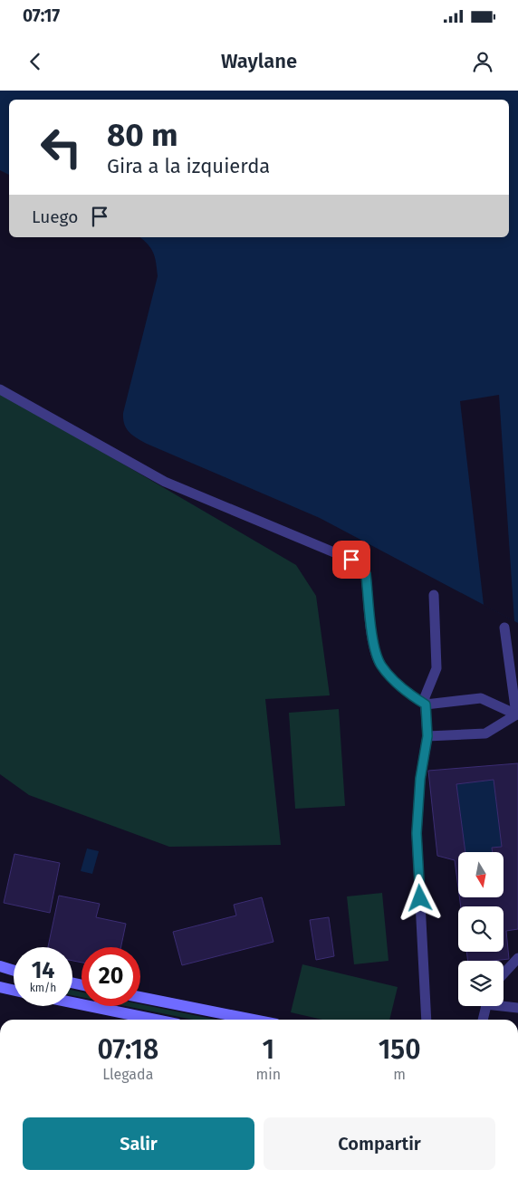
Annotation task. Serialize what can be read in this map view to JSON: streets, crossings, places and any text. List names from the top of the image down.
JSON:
{
  "north": "bottom",
  "page": {
    "status": "07:17",
    "header": "Waylane",
    "turn": ["80 m", "Gira a la izquierda"],
    "then": "Luego",
    "speed": "14 km/h",
    "limit": "20",
    "eta": [
      "07:18",
      "Llegada",
      "1",
      "min",
      "150",
      "m"
    ],
    "buttons": ["Salir", "Compartir"]
  }
}
